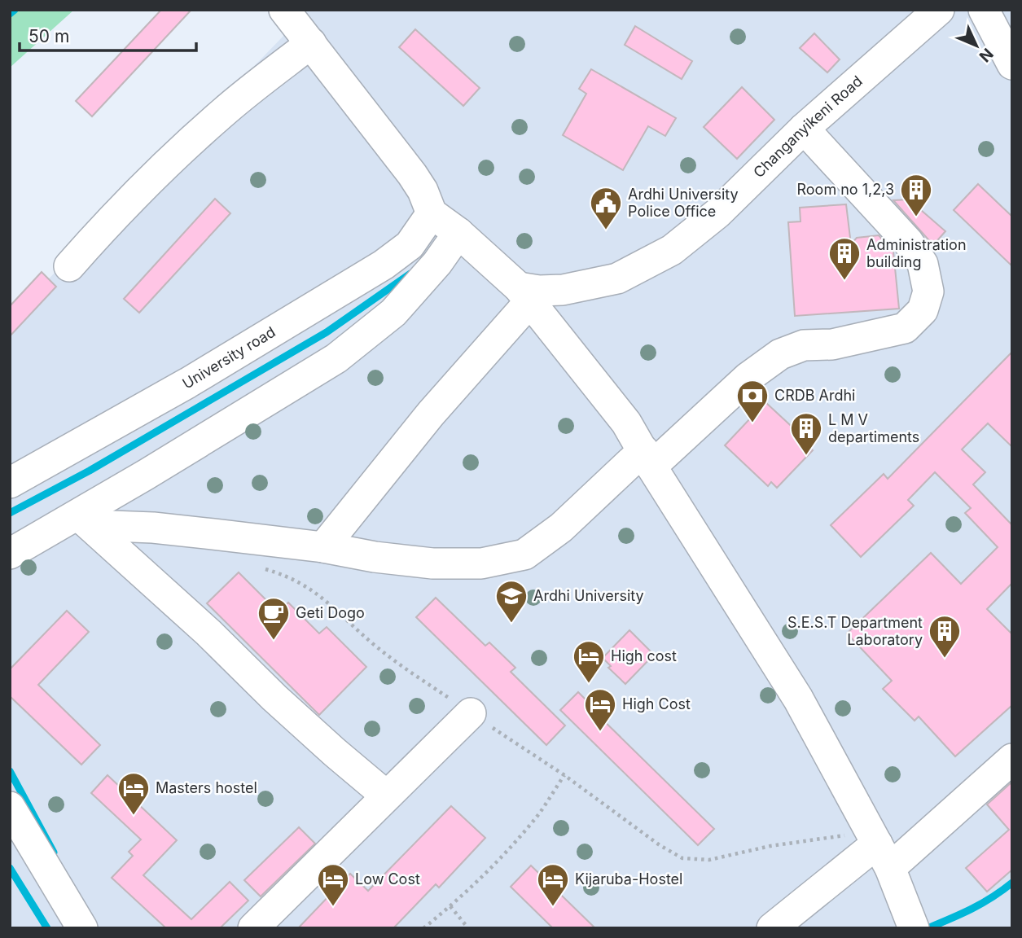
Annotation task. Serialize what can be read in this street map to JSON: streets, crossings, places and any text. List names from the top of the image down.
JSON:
{
  "streets": {
    "street": ["Changanyikeni Road", "University road"]
  },
  "places": {
    "building": [
      "Room no 1,2,3",
      "Administration building",
      "L M V departiments",
      "S.E.S.T Department Laboratory"
    ],
    "public building": ["Ardhi University Police Office"],
    "bank": ["CRDB Ardhi"],
    "school or university": ["Ardhi University"],
    "cafe": ["Geti Dogo"],
    "hotel": [
      "High cost",
      "High Cost",
      "Masters hostel",
      "Low Cost",
      "Kijaruba-Hostel"
    ]
  },
  "scale_bar": "50 m",
  "north": "bottom right"
}
